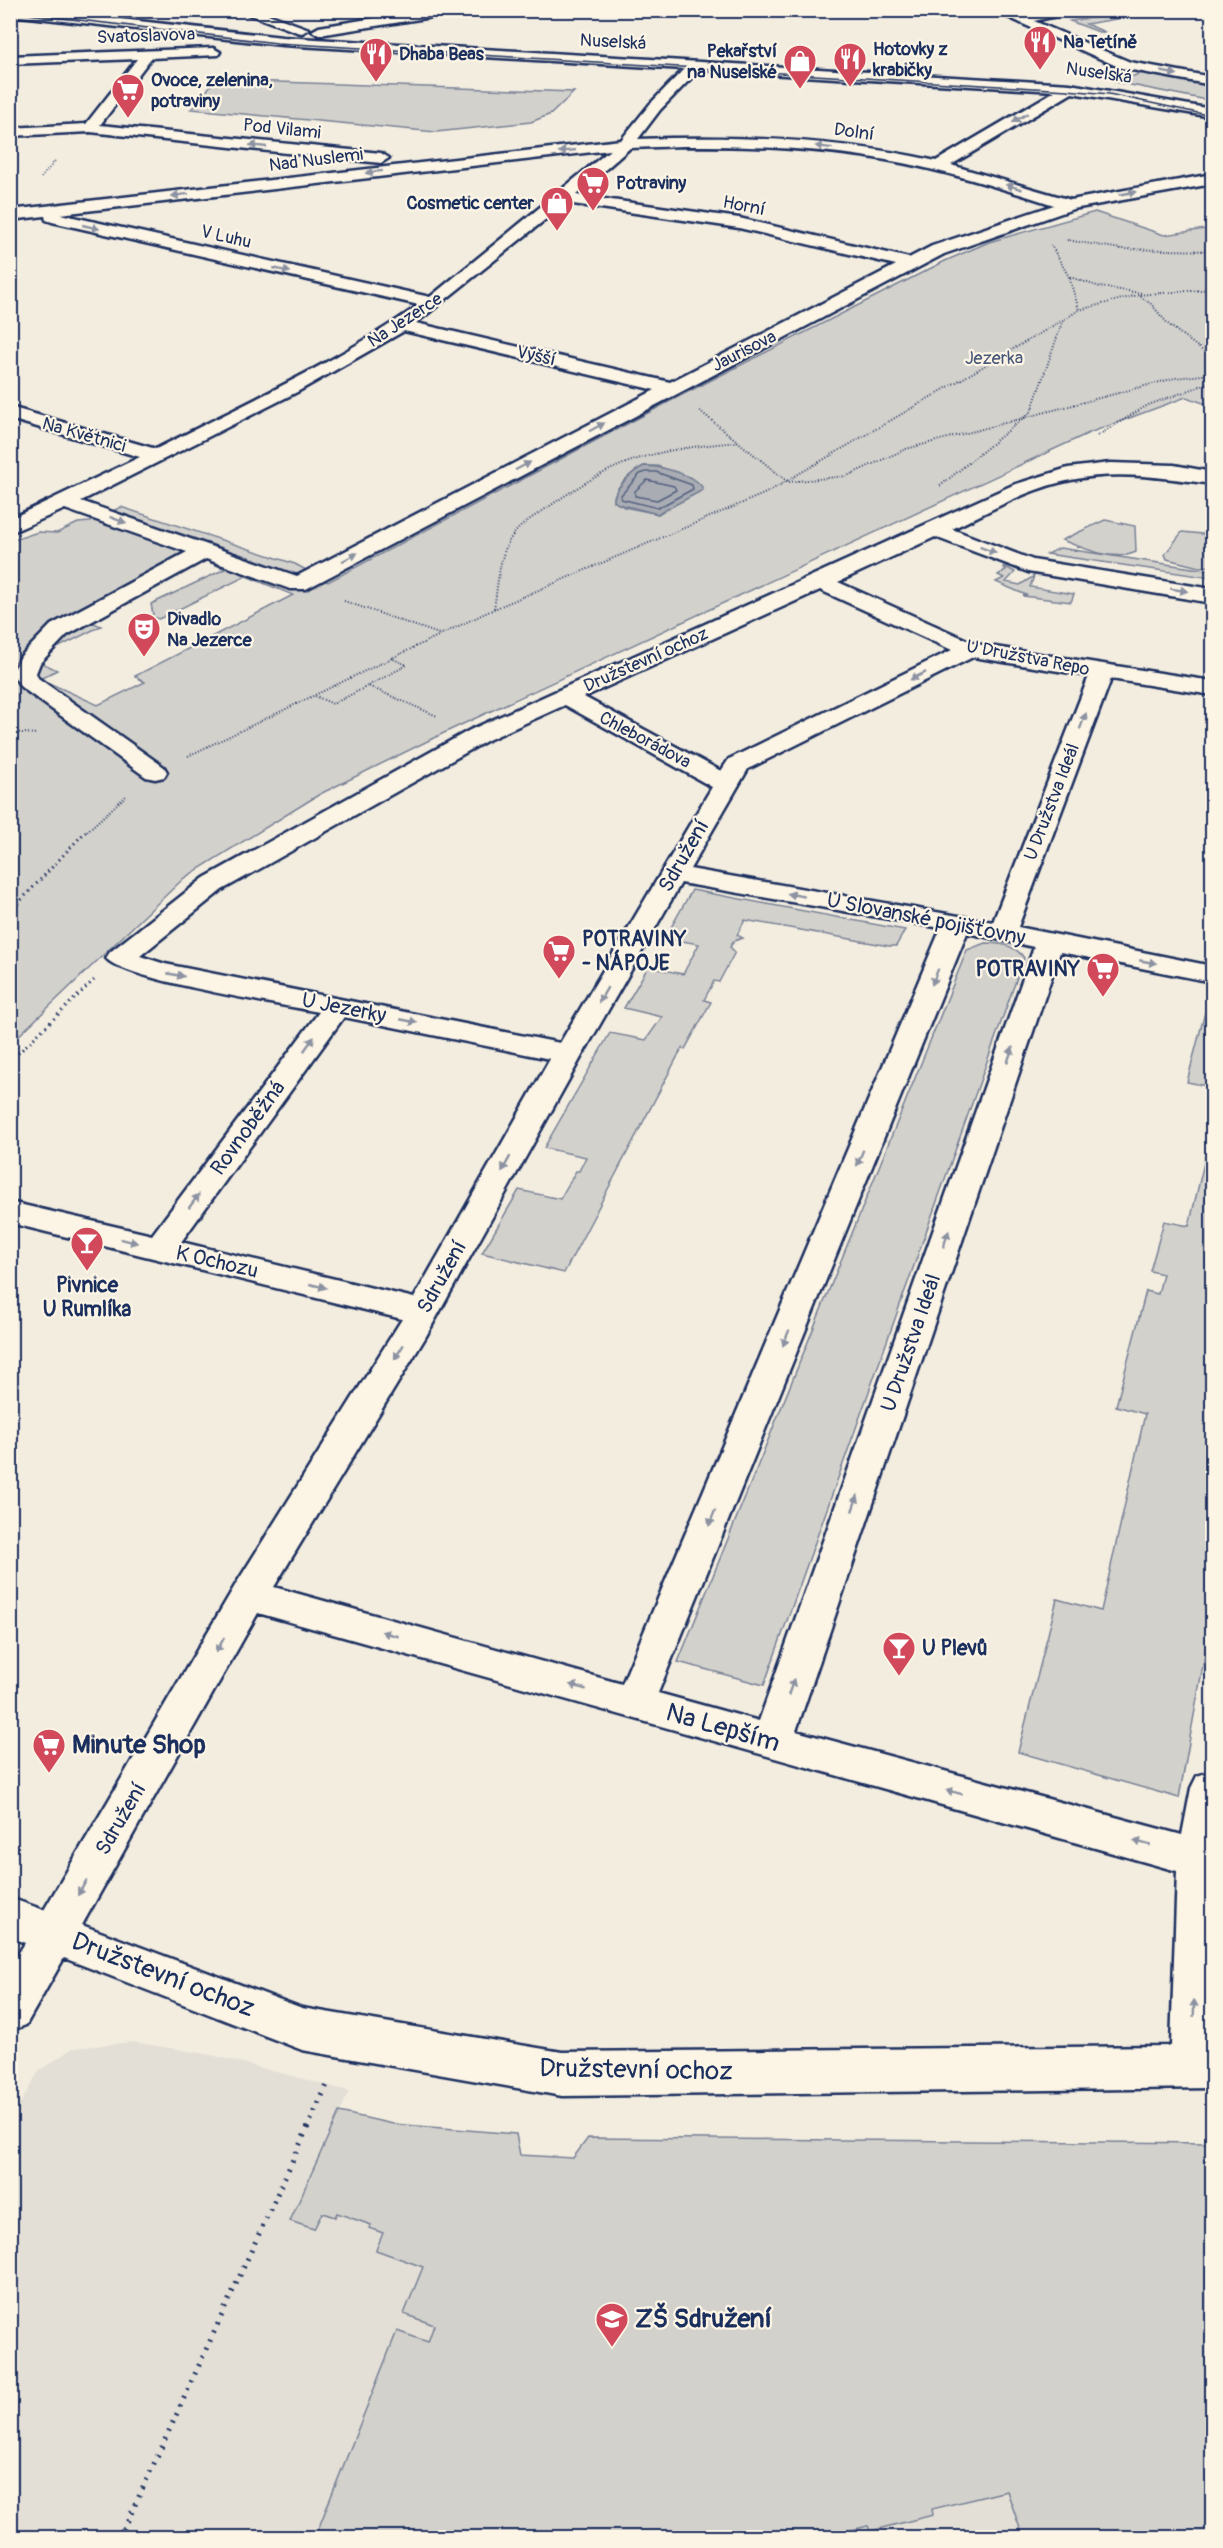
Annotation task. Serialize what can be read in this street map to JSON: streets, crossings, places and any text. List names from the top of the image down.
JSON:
{
  "streets": {
    "street": [
      "Svatoslavova",
      "Nuselská",
      "Pod Vilami",
      "Dolní",
      "Nad Nuslemi",
      "Horní",
      "V Luhu",
      "Na Jezerce",
      "Jaurisova",
      "Vyšší",
      "Na Květnici",
      "U Družstva Repo",
      "Družstevní ochoz",
      "Chleborádova",
      "U Družstva Ideál",
      "Sdružení",
      "U Slovanské pojišťovny",
      "U Jezerky",
      "Rovnoběžná",
      "K Ochozu",
      "Na Lepším"
    ]
  },
  "crossings": [
    ["Svatoslavova", "Nuselská"],
    ["Nuselská", "Na Jezerce"],
    ["Pod Vilami", "Nad Nuslemi"],
    ["Dolní", "Nad Nuslemi"],
    ["Dolní", "Na Jezerce"],
    ["Dolní", "Jaurisova"],
    ["Nad Nuslemi", "V Luhu"],
    ["Nad Nuslemi", "Na Jezerce"],
    ["Horní", "Na Jezerce"],
    ["Horní", "Jaurisova"],
    ["V Luhu", "Na Jezerce"],
    ["Na Jezerce", "Vyšší"],
    ["Na Jezerce", "Na Květnici"],
    ["Jaurisova", "Vyšší"],
    ["U Družstva Repo", "Družstevní ochoz"],
    ["U Družstva Repo", "U Družstva Ideál"],
    ["U Družstva Repo", "Sdružení"],
    ["Družstevní ochoz", "Chleborádova"],
    ["Družstevní ochoz", "Sdružení"],
    ["Družstevní ochoz", "U Jezerky"],
    ["Chleborádova", "Sdružení"],
    ["U Družstva Ideál", "U Slovanské pojišťovny"],
    ["U Družstva Ideál", "Na Lepším"],
    ["Sdružení", "U Slovanské pojišťovny"],
    ["Sdružení", "U Jezerky"],
    ["Sdružení", "K Ochozu"],
    ["Sdružení", "Na Lepším"],
    ["U Jezerky", "Rovnoběžná"],
    ["Rovnoběžná", "K Ochozu"]
  ],
  "one_way": [
    "Jaurisova",
    "Sdružení",
    "U Jezerky",
    "Rovnoběžná",
    "K Ochozu",
    "Na Lepším"
  ],
  "parks": ["Jezerka"],
  "places": {
    "restaurant": ["Na Tetíně", "Dhaba Beas", "Hotovky z krabičky"],
    "shop": ["Pekařství na Nuselské", "Cosmetic center"],
    "supermarket": [
      "Ovoce, zelenina, potraviny",
      "Potraviny",
      "POTRAVINY - NÁPOJE",
      "POTRAVINY",
      "Minute Shop"
    ],
    "theatre": ["Divadlo Na Jezerce"],
    "bar": ["Pivnice U Rumlíka", "U Plevů"],
    "school or university": ["ZŠ Sdružení"]
  }
}
